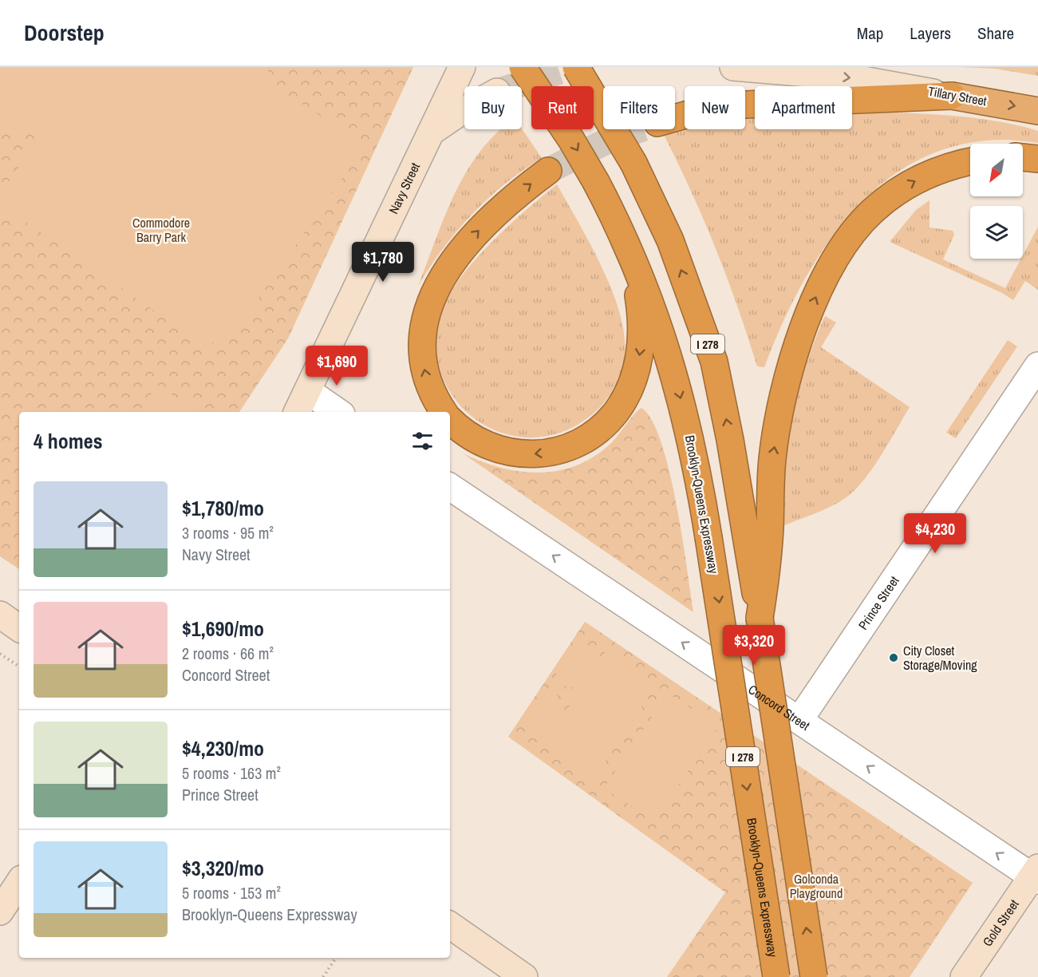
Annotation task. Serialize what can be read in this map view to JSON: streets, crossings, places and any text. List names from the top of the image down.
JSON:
{
  "streets": {
    "highway": ["Tillary Street", "I 278", "Brooklyn-Queens Expressway"],
    "main road": ["Navy Street", "Gold Street"],
    "street": ["Prince Street", "Concord Street"]
  },
  "crossings": [
    ["Prince Street", "Concord Street"],
    ["Concord Street", "Gold Street"]
  ],
  "one_way": ["Tillary Street", "Concord Street"],
  "parks": ["Commodore Barry Park", "Golconda Playground"],
  "places": ["City Closet Storage/Moving"],
  "north": "bottom left",
  "page": {
    "header": "Doorstep",
    "nav": ["Map", "Layers", "Share"],
    "chip": [
      "Buy",
      "Rent",
      "Filters",
      "New",
      "Apartment"
    ],
    "price": [
      "$1,780",
      "$1,690",
      "$4,230",
      "$3,320"
    ],
    "heading": "4 homes",
    "list": [
      {
        "name": "$1,780/mo",
        "note": "3 rooms · 95 m² · Navy Street"
      },
      {
        "name": "$1,690/mo",
        "note": "2 rooms · 66 m² · Concord Street"
      },
      {
        "name": "$4,230/mo",
        "note": "5 rooms · 163 m² · Prince Street"
      },
      {
        "name": "$3,320/mo",
        "note": "5 rooms · 153 m² · Brooklyn-Queens Expressway"
      }
    ]
  }
}
